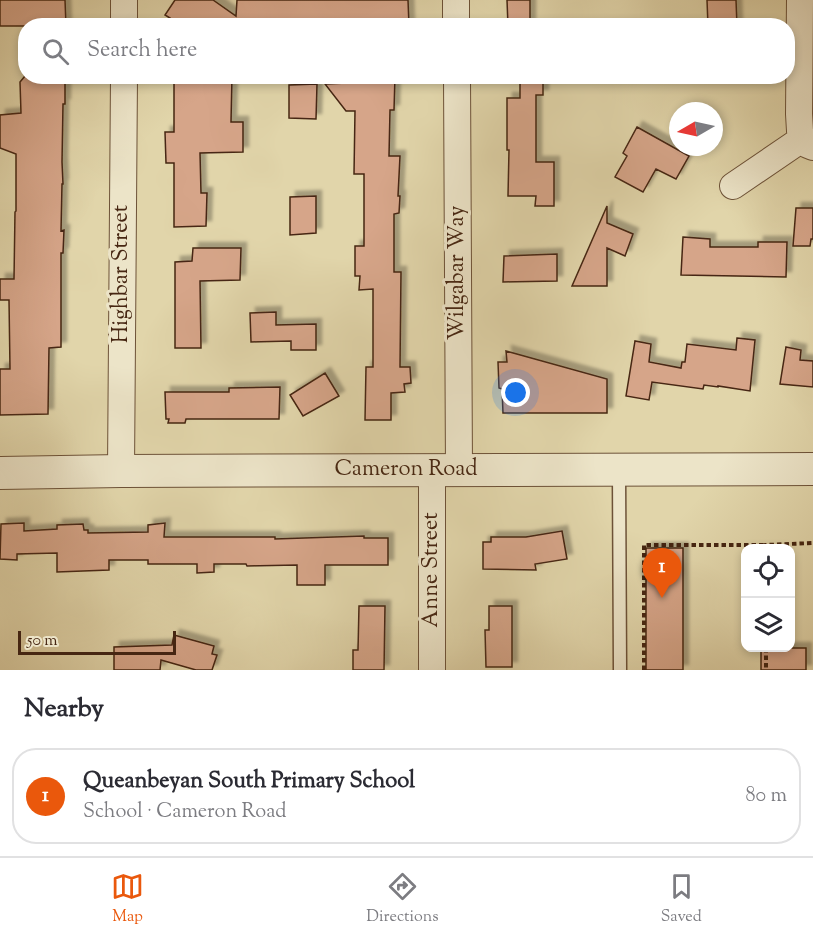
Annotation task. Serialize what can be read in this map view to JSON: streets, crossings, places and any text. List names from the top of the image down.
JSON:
{
  "streets": {
    "street": [
      "Wilgabar Way",
      "Highbar Street",
      "Cameron Road",
      "Anne Street"
    ]
  },
  "crossings": [
    ["Wilgabar Way", "Cameron Road"],
    ["Wilgabar Way", "Anne Street"],
    ["Highbar Street", "Cameron Road"],
    ["Cameron Road", "Anne Street"]
  ],
  "scale_bar": "50 m",
  "north": "left",
  "page": {
    "search": "Search here",
    "pins": "1",
    "scale": "50 m",
    "heading": "Nearby",
    "list": [
      {
        "mark": "1",
        "name": "Queanbeyan South Primary School",
        "note": "School · Cameron Road",
        "value": "80 m"
      }
    ],
    "nav": ["Map", "Directions", "Saved"]
  }
}
